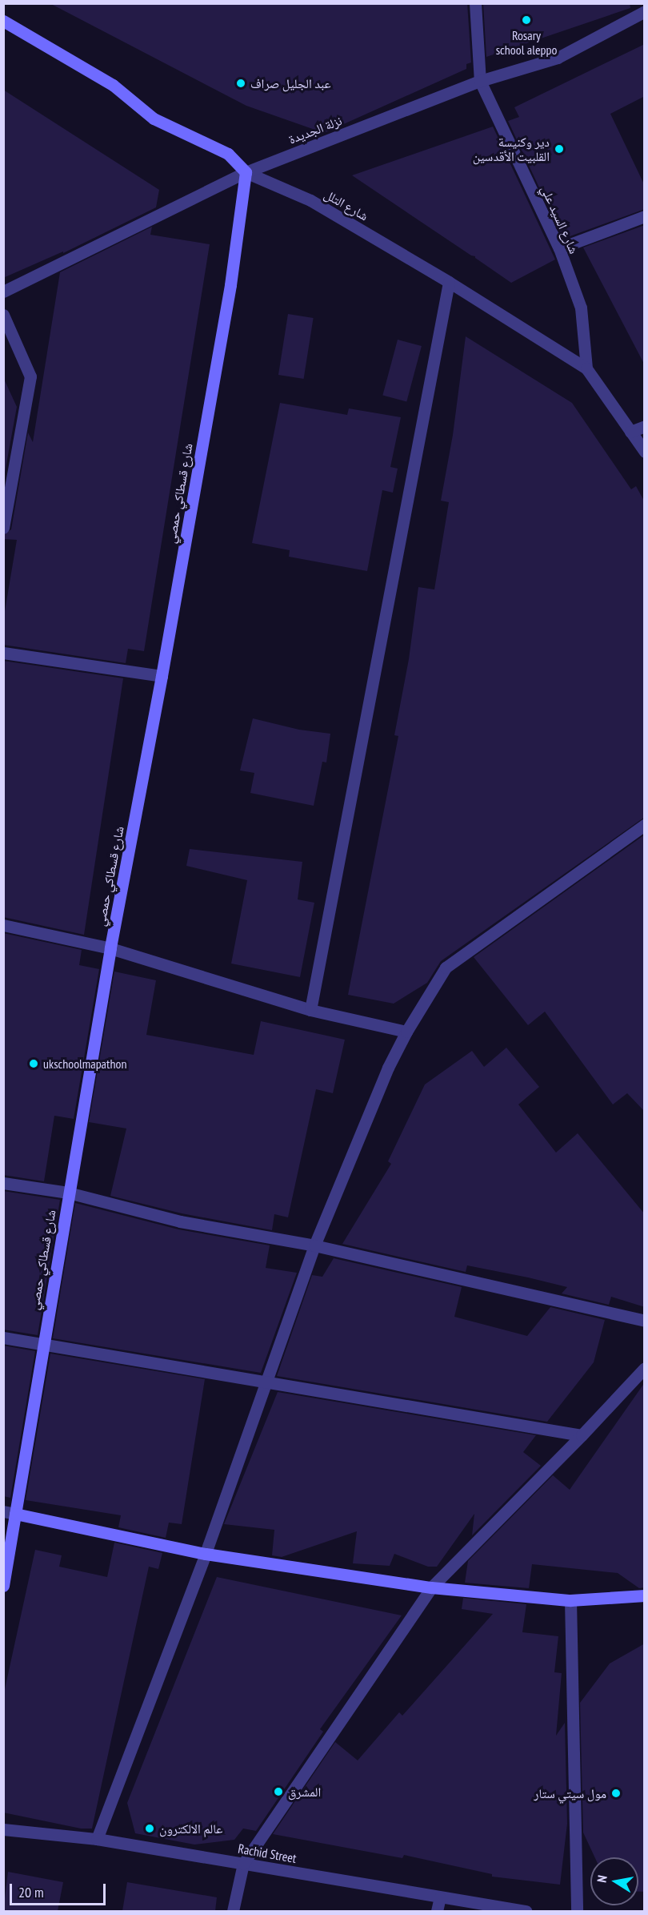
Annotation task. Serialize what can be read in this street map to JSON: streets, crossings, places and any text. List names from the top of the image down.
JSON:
{
  "streets": {
    "main road": ["شارع التلل", "شارع قسطاكي حمصي"],
    "street": ["نزلة الجديدة", "شارع السيد علي", "Rachid Street"]
  },
  "crossings": [
    ["نزلة الجديدة", "شارع التلل"],
    ["نزلة الجديدة", "شارع السيد علي"],
    ["نزلة الجديدة", "شارع قسطاكي حمصي"],
    ["شارع التلل", "شارع السيد علي"],
    ["شارع التلل", "شارع قسطاكي حمصي"]
  ],
  "places": [
    "Rosary school aleppo",
    "عبد الجليل صراف",
    "دير وكنيسة القلبيت الأقدسين",
    "ukschoolmapathon",
    "المشرق",
    "مول سيتي ستار",
    "عالم الالكترون"
  ],
  "scale_bar": "20 m",
  "north": "left"
}
